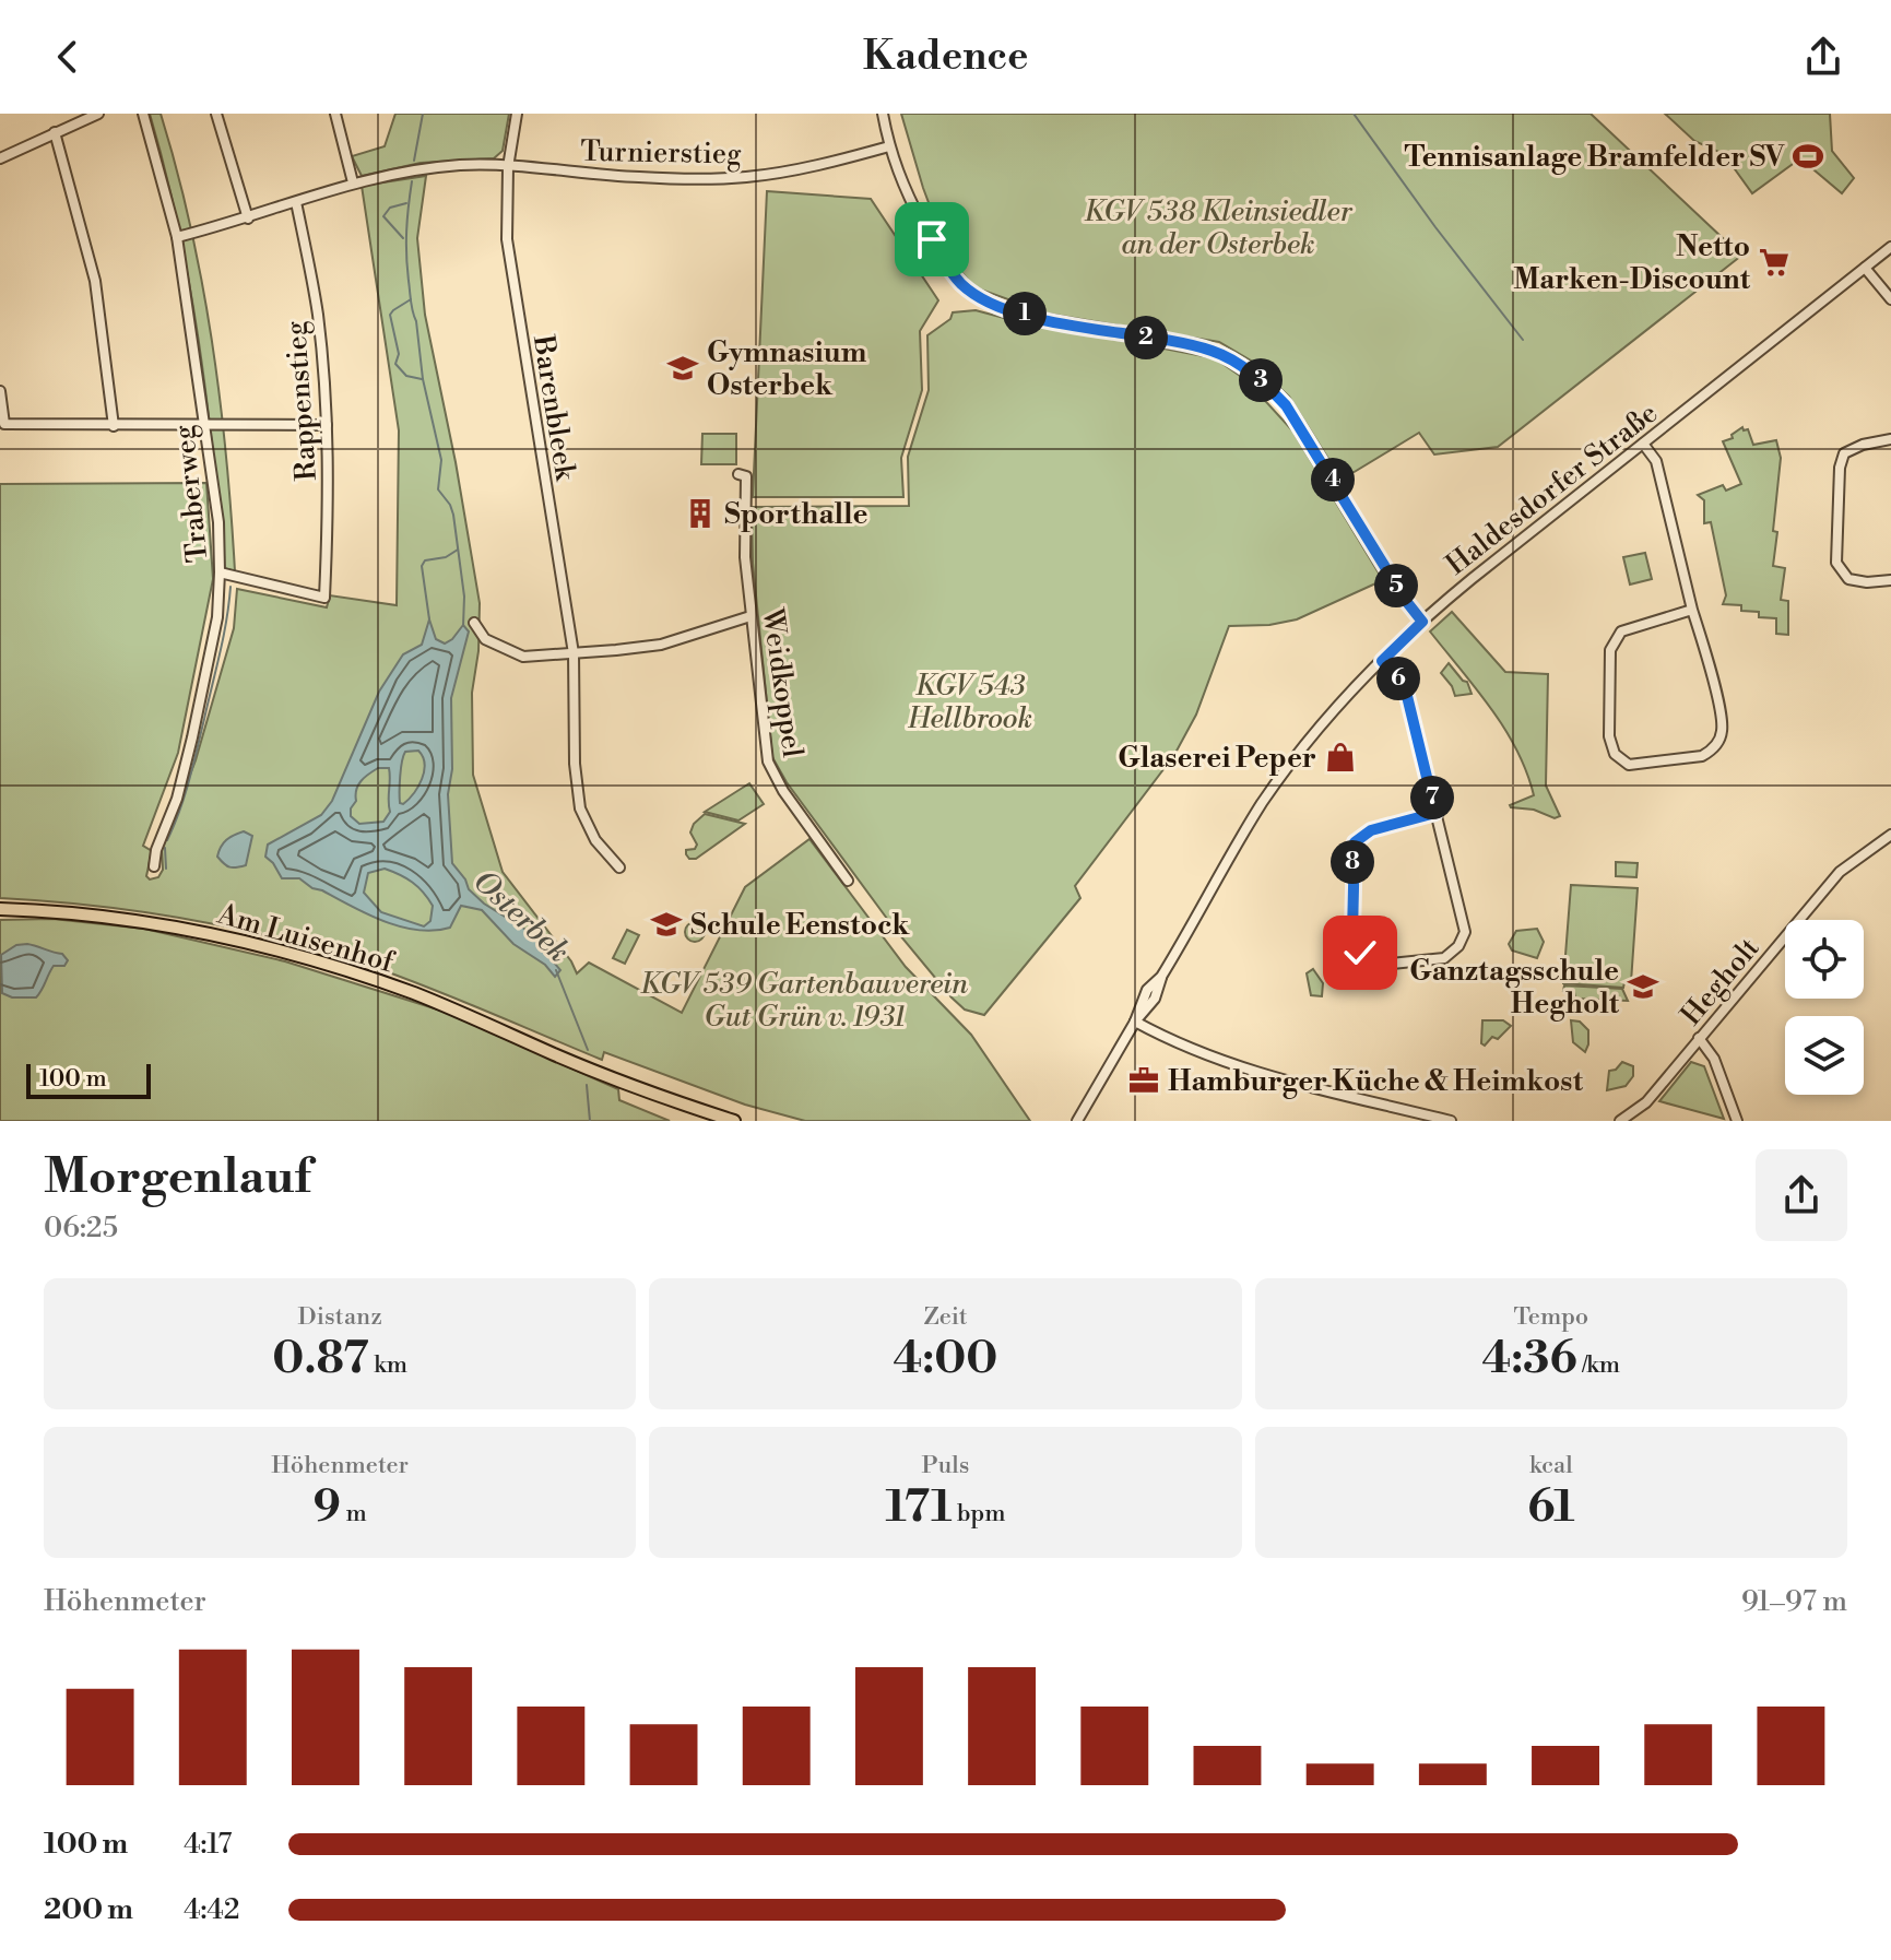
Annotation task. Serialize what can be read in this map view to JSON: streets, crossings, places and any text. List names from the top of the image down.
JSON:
{
  "streets": {
    "main road": ["Am Luisenhof"],
    "street": [
      "Turnierstieg",
      "Rappenstieg",
      "Barenbleek",
      "Haldesdorfer Straße",
      "Traberweg",
      "Weidkoppel",
      "Hegholt"
    ]
  },
  "crossings": [
    ["Turnierstieg", "Rappenstieg"],
    ["Turnierstieg", "Barenbleek"],
    ["Turnierstieg", "Traberweg"],
    ["Rappenstieg", "Traberweg"]
  ],
  "water": ["Osterbek"],
  "parks": ["KGV 538 Kleinsiedler an der Osterbek", "KGV 543 Hellbrook", "KGV 539 Gartenbauverein Gut Grün v. 1931"],
  "places": {
    "sports": ["Tennisanlage Bramfelder SV"],
    "supermarket": ["Netto Marken-Discount"],
    "school or university": ["Gymnasium Osterbek", "Schule Eenstock", "Ganztagsschule Hegholt"],
    "building": ["Sporthalle"],
    "shop": ["Glaserei Peper"],
    "office": ["Hamburger Küche & Heimkost"]
  },
  "scale_bar": "100 m",
  "page": {
    "header": "Kadence",
    "pins": [
      "1",
      "2",
      "3",
      "4",
      "5",
      "6",
      "7",
      "8"
    ],
    "scale": "100 m",
    "heading": ["Morgenlauf", "06:25"],
    "stats": [
      ["Distanz", "0.87 km"],
      ["Zeit", "4:00"],
      ["Tempo", "4:36 /km"],
      ["Höhenmeter", "9 m"],
      ["Puls", "171 bpm"],
      ["kcal", "61"]
    ],
    "chart": ["Höhenmeter", "91–97 m"],
    "list": [
      {
        "name": "100 m",
        "note": "4:17"
      },
      {
        "name": "200 m",
        "note": "4:42"
      }
    ]
  }
}
